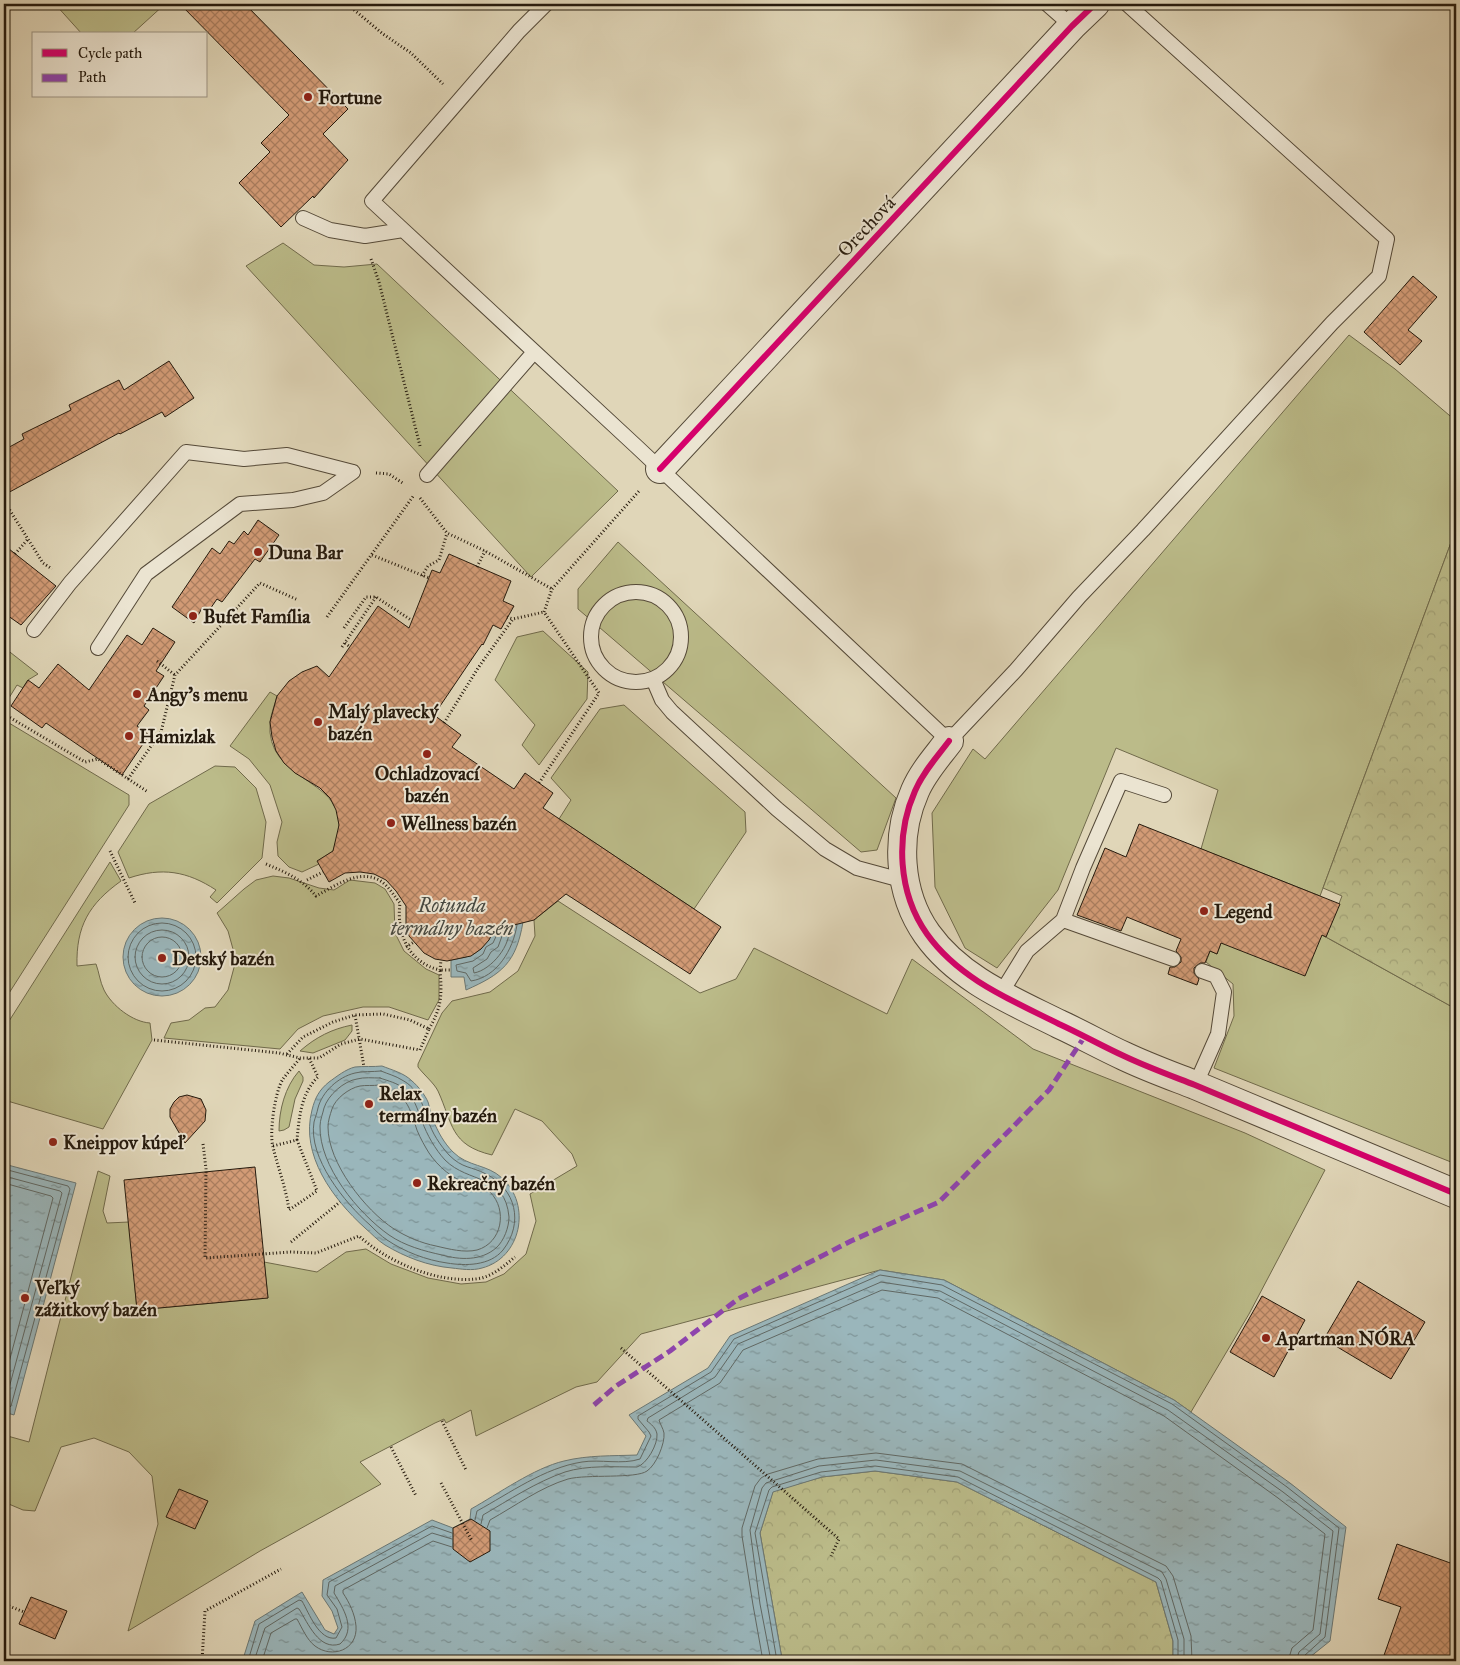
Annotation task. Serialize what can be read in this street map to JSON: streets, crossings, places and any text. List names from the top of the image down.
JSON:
{
  "streets": {
    "street": ["Orechová"]
  },
  "water": ["Rotunda termálny bazén"],
  "places": [
    "Fortune",
    "Duna Bar",
    "Bufet Família",
    "Angy's menu",
    "Malý plavecký bazén",
    "Hamizlak",
    "Ochladzovací bazén",
    "Wellness bazén",
    "Legend",
    "Detský bazén",
    "Relax termálny bazén",
    "Kneippov kúpeľ",
    "Rekreačný bazén",
    "Veľký zážitkový bazén",
    "Apartman NÓRA"
  ],
  "legend": ["Cycle path", "Path"]
}
